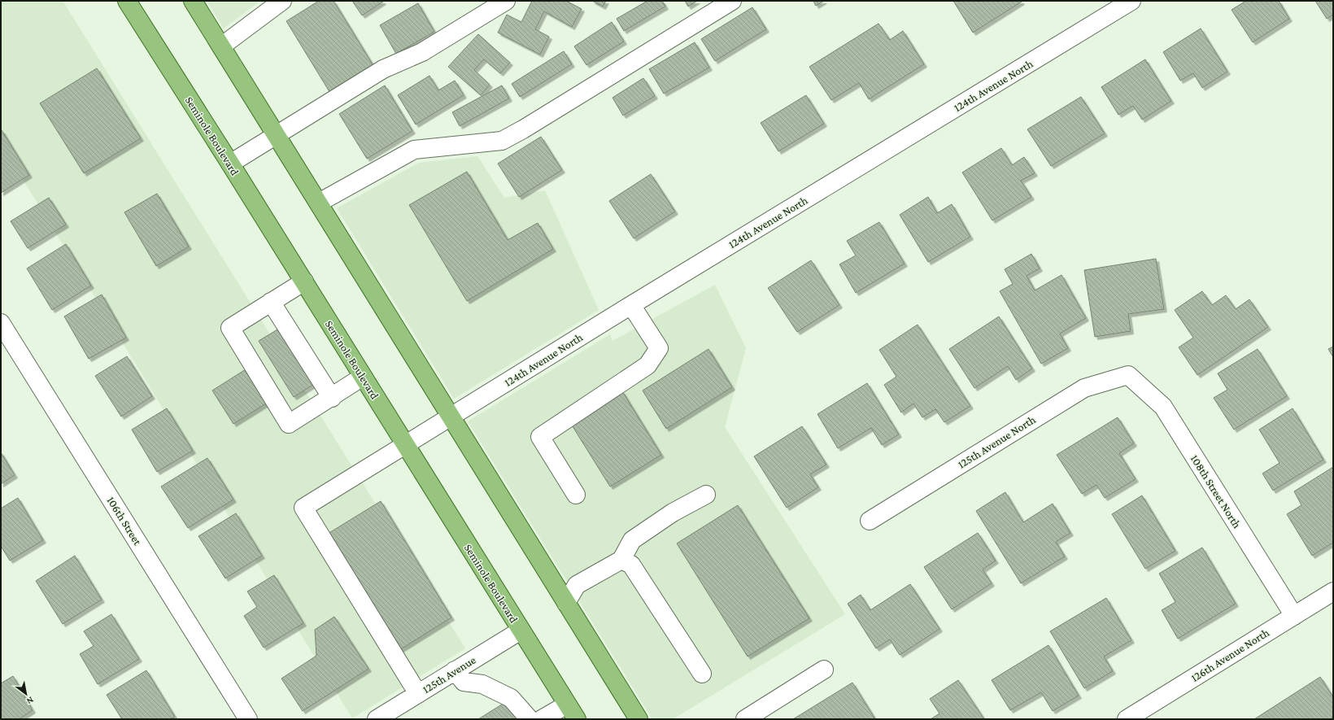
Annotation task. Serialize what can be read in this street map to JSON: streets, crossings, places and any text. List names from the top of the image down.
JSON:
{
  "streets": {
    "main road": ["Seminole Boulevard"],
    "street": [
      "124th Avenue North",
      "125th Avenue North",
      "108th Street North",
      "106th Street",
      "126th Avenue North",
      "125th Avenue"
    ]
  },
  "crossings": [
    ["124th Avenue North", "Seminole Boulevard"],
    ["124th Avenue North", "125th Avenue"],
    ["Seminole Boulevard", "125th Avenue"],
    ["125th Avenue North", "108th Street North"],
    ["108th Street North", "126th Avenue North"]
  ],
  "north": "bottom right"
}
